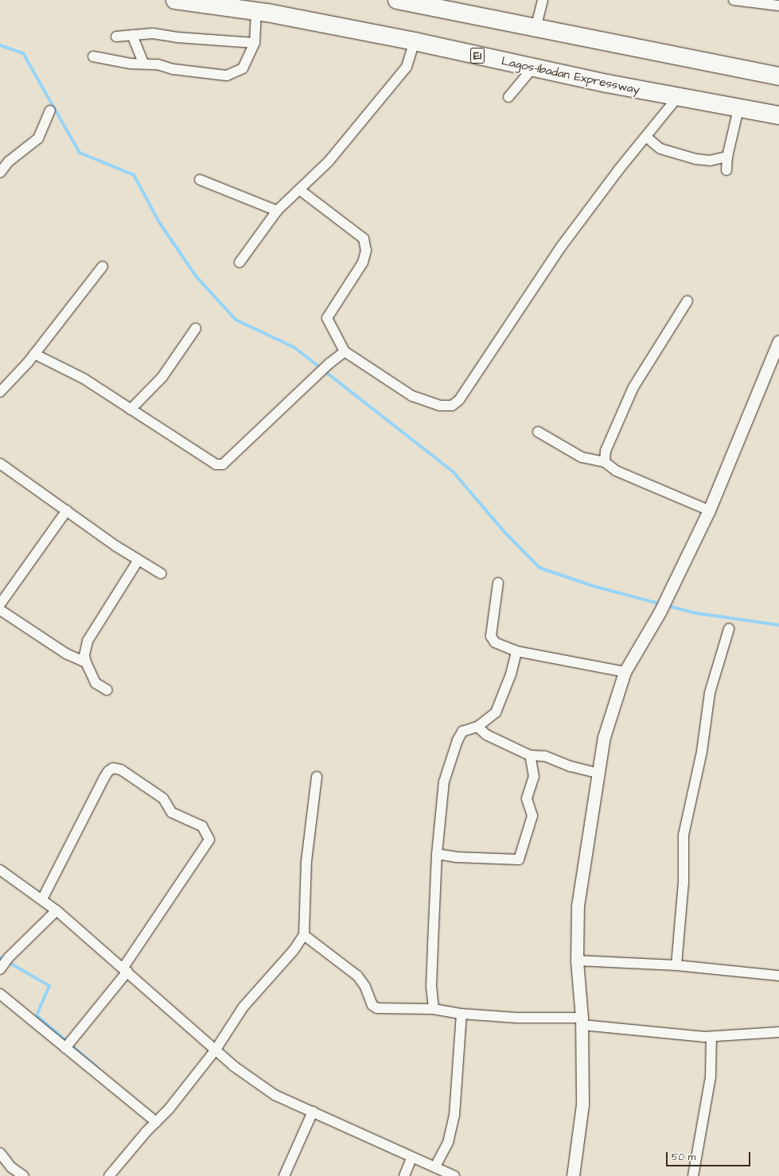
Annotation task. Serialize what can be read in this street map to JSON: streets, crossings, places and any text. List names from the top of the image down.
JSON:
{
  "streets": {
    "highway": ["E1", "Lagos-Ibadan Expressway"]
  },
  "scale_bar": "50 m"
}
